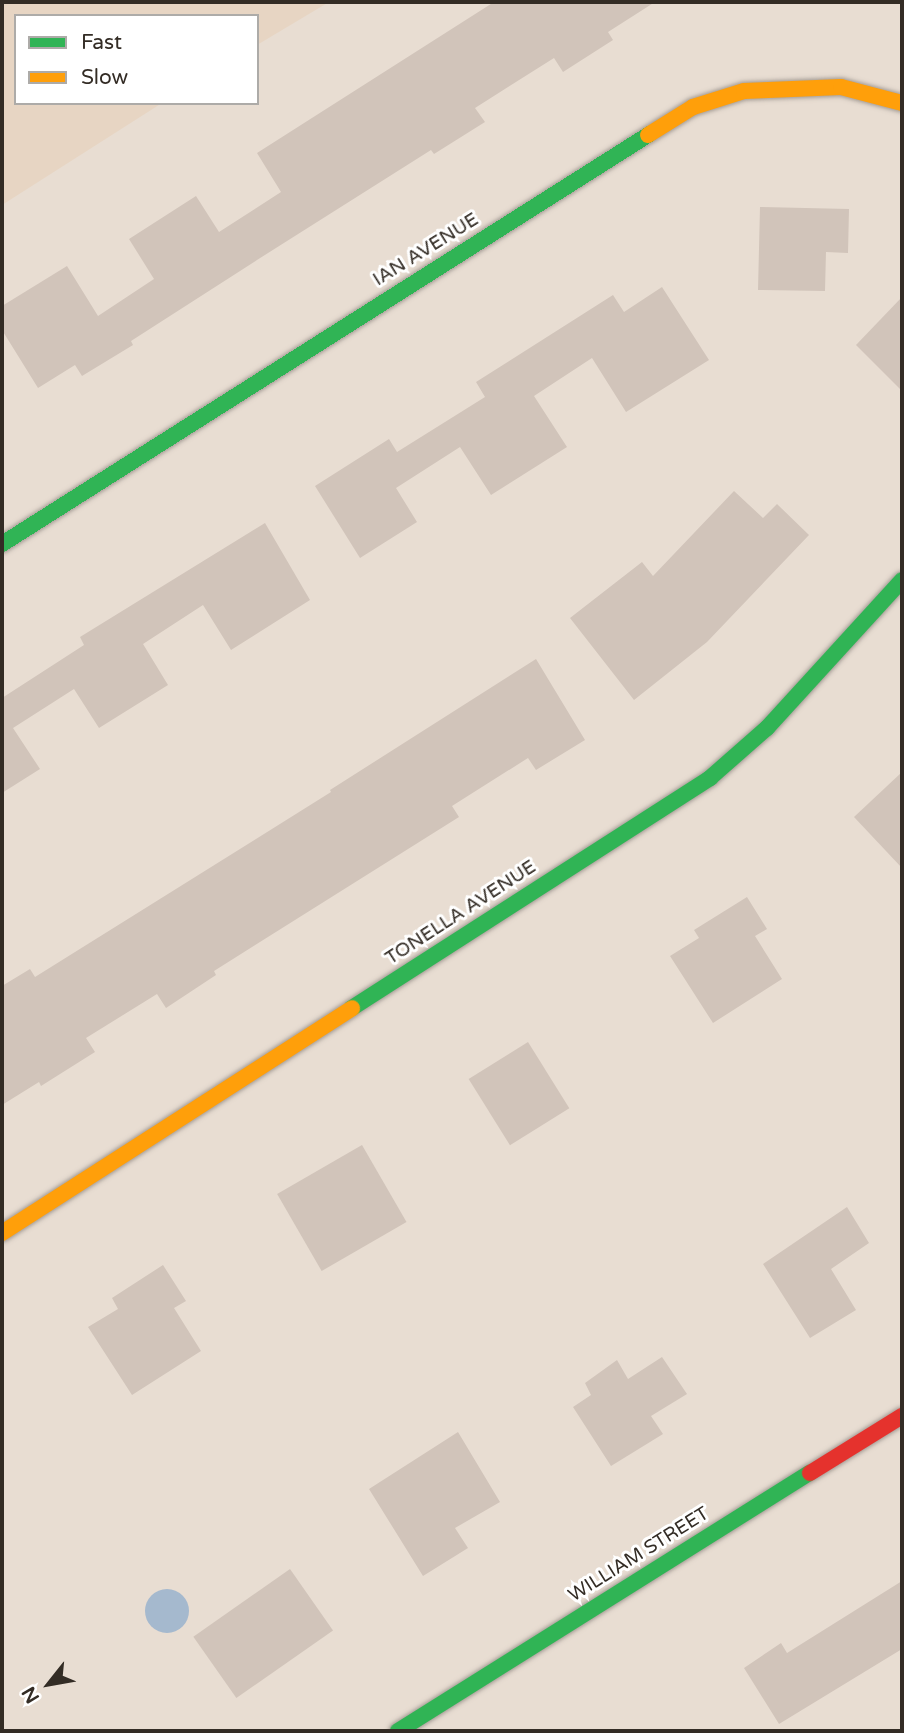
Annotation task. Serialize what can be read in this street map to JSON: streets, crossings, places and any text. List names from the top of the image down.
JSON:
{
  "streets": {
    "street": ["IAN AVENUE", "TONELLA AVENUE", "WILLIAM STREET"]
  },
  "legend": ["Fast", "Slow"],
  "north": "bottom left"
}
